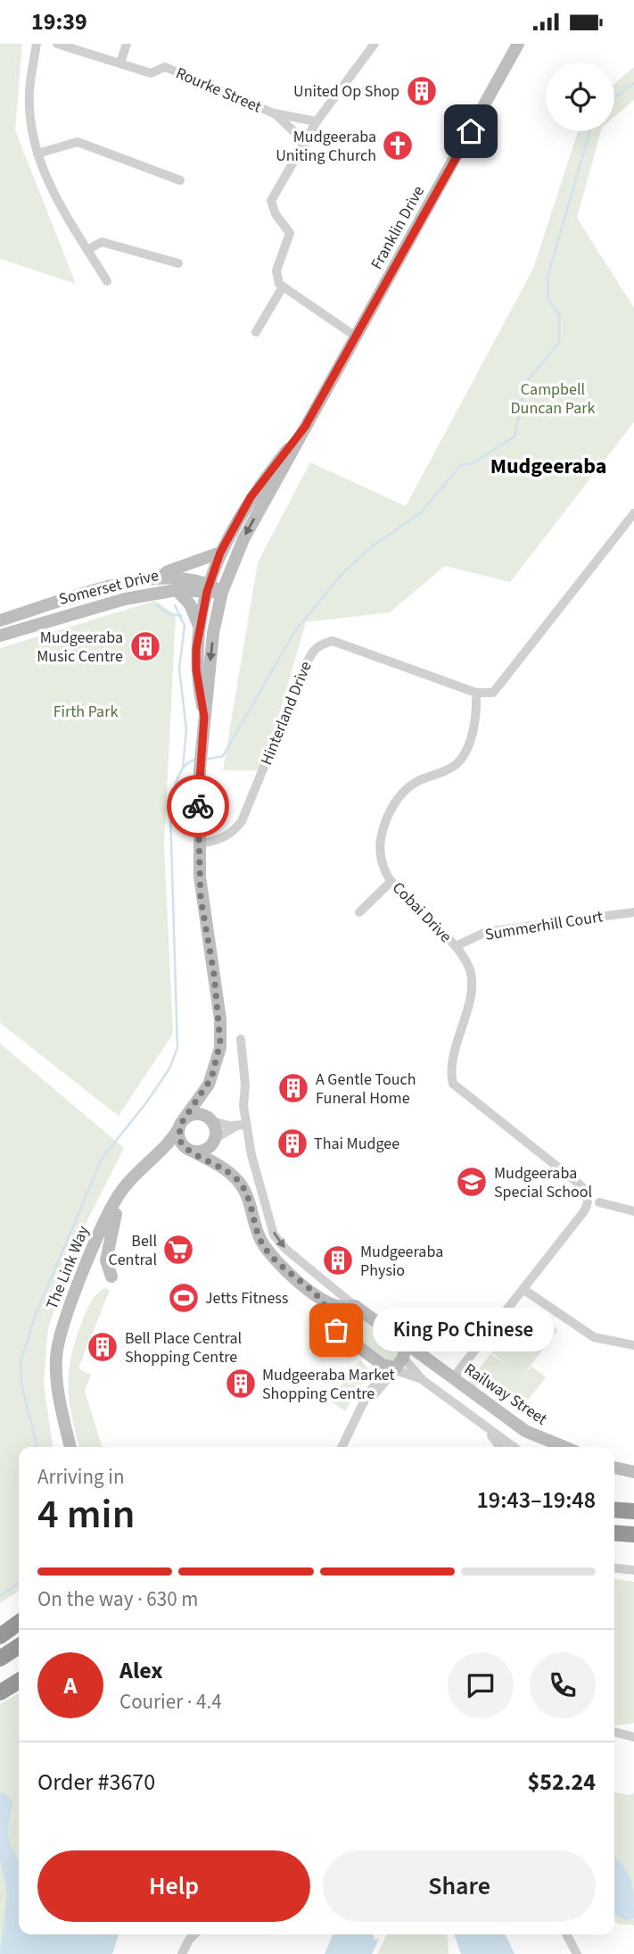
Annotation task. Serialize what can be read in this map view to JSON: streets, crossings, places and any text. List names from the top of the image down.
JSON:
{
  "streets": {
    "main road": [
      "Franklin Drive",
      "Somerset Drive",
      "The Link Way",
      "Railway Street"
    ],
    "street": [
      "Rourke Street",
      "Hinterland Drive",
      "Cobai Drive",
      "Summerhill Court"
    ]
  },
  "crossings": [
    ["Hinterland Drive", "Cobai Drive"],
    ["Cobai Drive", "Summerhill Court"],
    ["The Link Way", "Railway Street"]
  ],
  "districts": ["Mudgeeraba"],
  "parks": ["Campbell Duncan Park", "Firth Park"],
  "places": {
    "building": [
      "United Op Shop",
      "Mudgeeraba Music Centre",
      "A Gentle Touch Funeral Home",
      "Thai Mudgee",
      "Mudgeeraba Physio",
      "Bell Place Central Shopping Centre",
      "Mudgeeraba Market Shopping Centre"
    ],
    "church": ["Mudgeeraba Uniting Church"],
    "school or university": ["Mudgeeraba Special School"],
    "supermarket": ["Bell Central"],
    "sports": ["Jetts Fitness"],
    "other": ["King Po Chinese"]
  },
  "page": {
    "status": "19:39",
    "bubble": "King Po Chinese",
    "heading": ["4 min", "Arriving in", "19:43–19:48"],
    "panel": [
      "Alex",
      "Courier · 4.4",
      "Order #3670",
      "$52.24"
    ],
    "bar": "On the way · 630 m",
    "round": "A",
    "buttons": ["Help", "Share"]
  }
}
